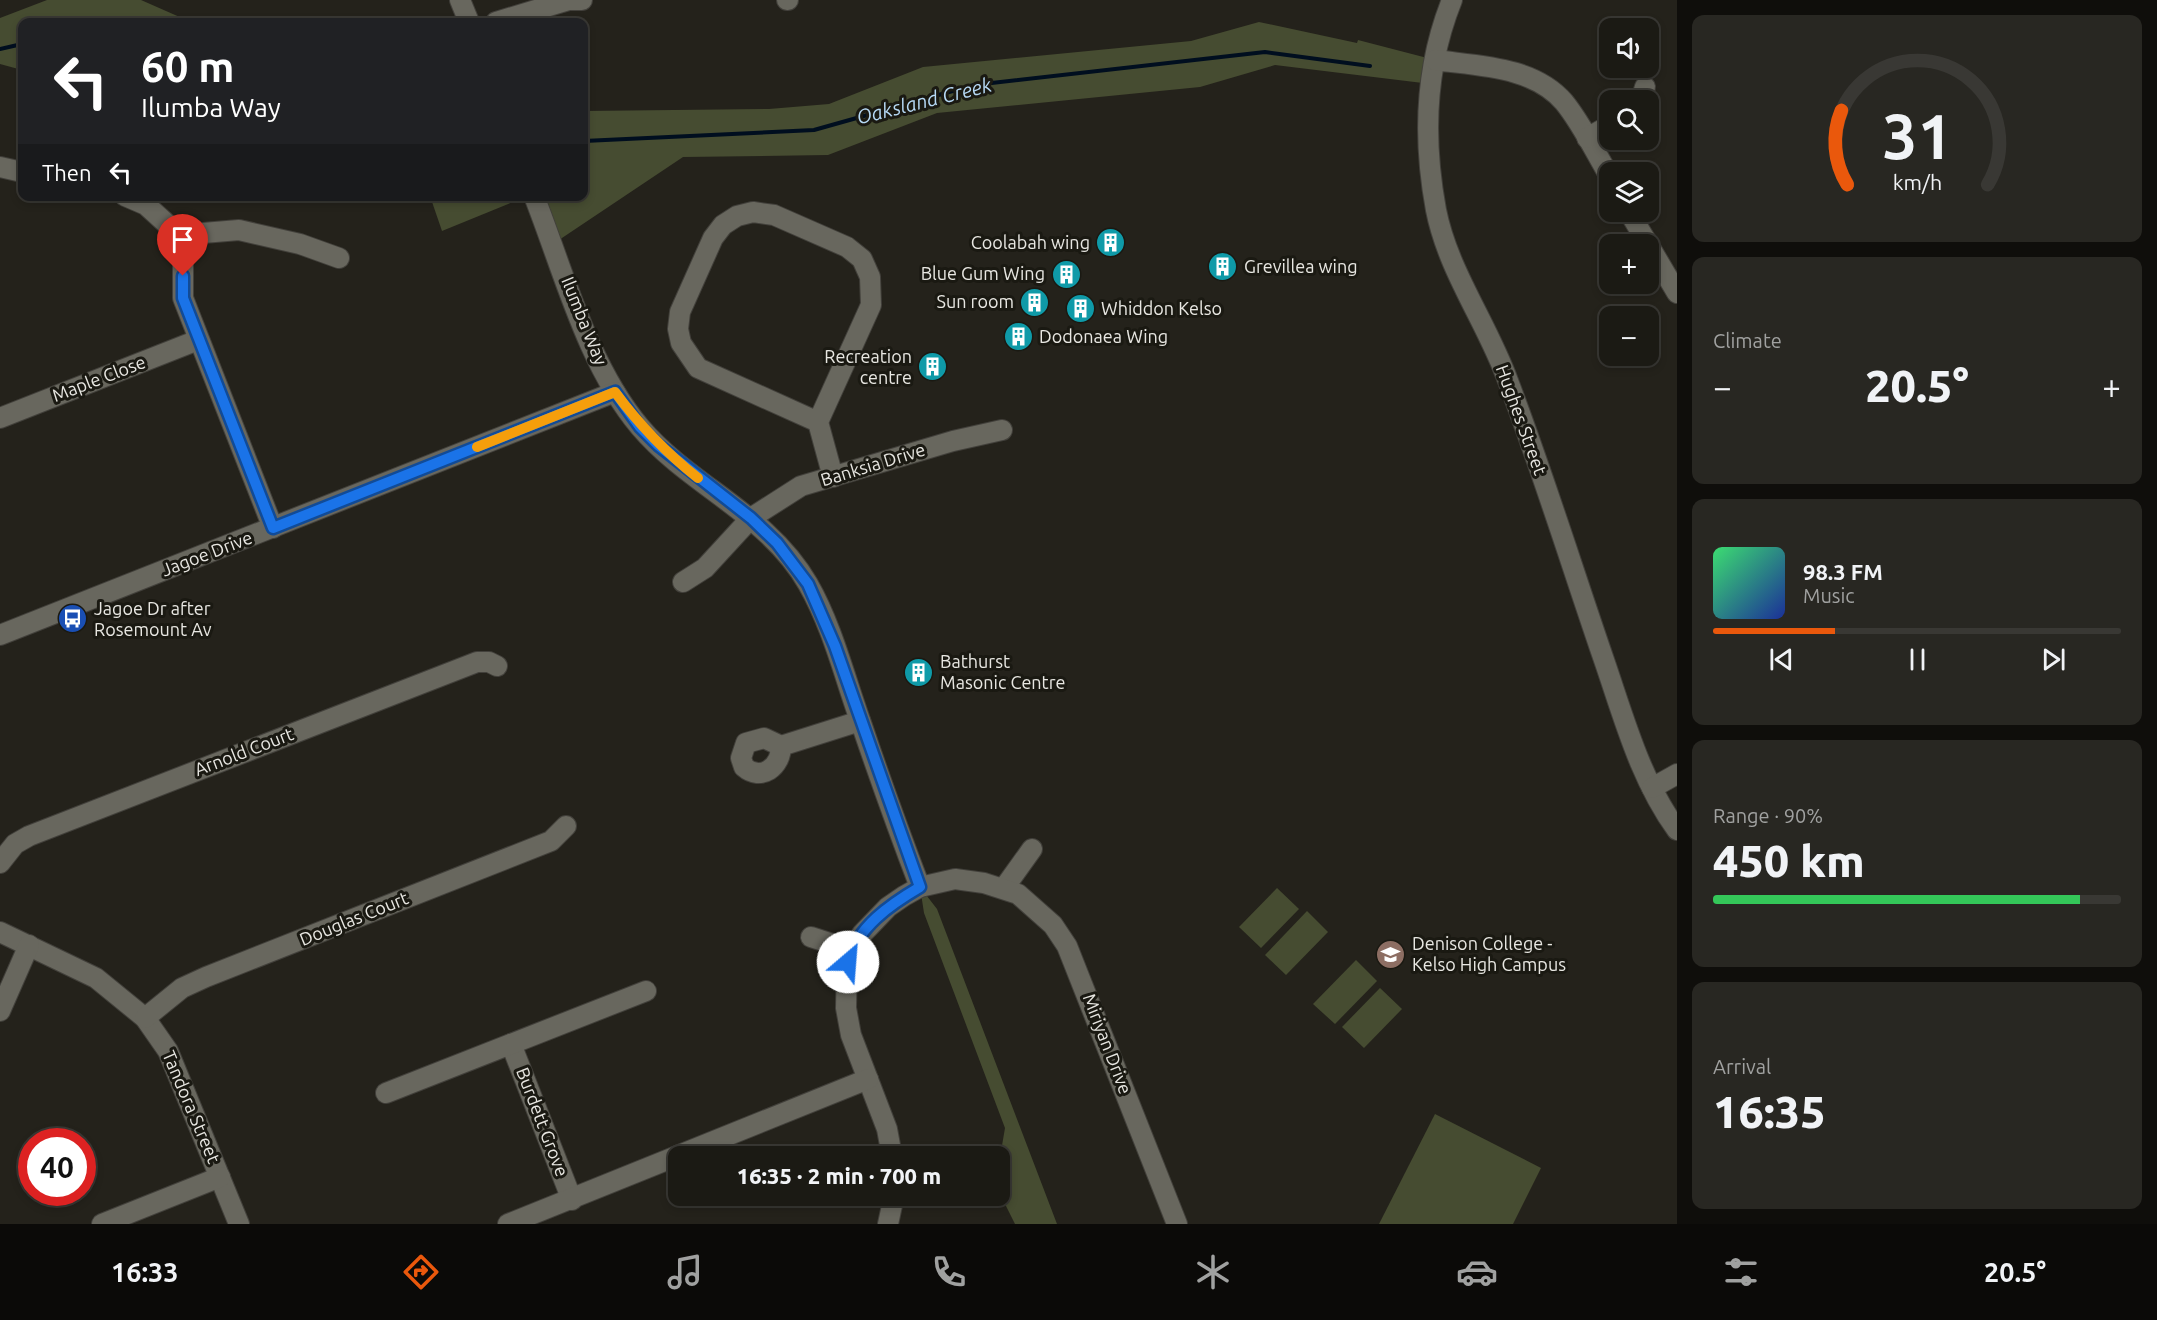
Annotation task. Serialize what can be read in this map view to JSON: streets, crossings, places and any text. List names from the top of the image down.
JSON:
{
  "streets": {
    "street": [
      "Ilumba Way",
      "Maple Close",
      "Hughes Street",
      "Banksia Drive",
      "Jagoe Drive",
      "Arnold Court",
      "Douglas Court",
      "Miriyan Drive",
      "Tandora Street",
      "Burdett Grove"
    ]
  },
  "crossings": [
    ["Ilumba Way", "Banksia Drive"],
    ["Ilumba Way", "Jagoe Drive"],
    ["Ilumba Way", "Miriyan Drive"],
    ["Douglas Court", "Tandora Street"]
  ],
  "water": ["Oaksland Creek"],
  "places": {
    "building": [
      "Coolabah wing",
      "Grevillea wing",
      "Blue Gum Wing",
      "Sun room",
      "Whiddon Kelso",
      "Dodonaea Wing",
      "Recreation centre",
      "Bathurst Masonic Centre"
    ],
    "bus stop": ["Jagoe Dr after Rosemount Av"],
    "school or university": ["Denison College - Kelso High Campus"]
  },
  "page": {
    "map_buttons": ["+", "−"],
    "turn": ["60 m", "Ilumba Way"],
    "then": "Then",
    "tile": [
      "Climate",
      ["Range · 90%", "450 km"],
      ["Arrival", "16:35"]
    ],
    "heat": ["−", "20.5°", "+"],
    "song": ["98.3 FM", "Music"],
    "limit": "40",
    "trip": "16:35 · 2 min · 700 m",
    "tabs": ["16:33", "20.5°"],
    "gauge": ["31", "km/h"]
  }
}
